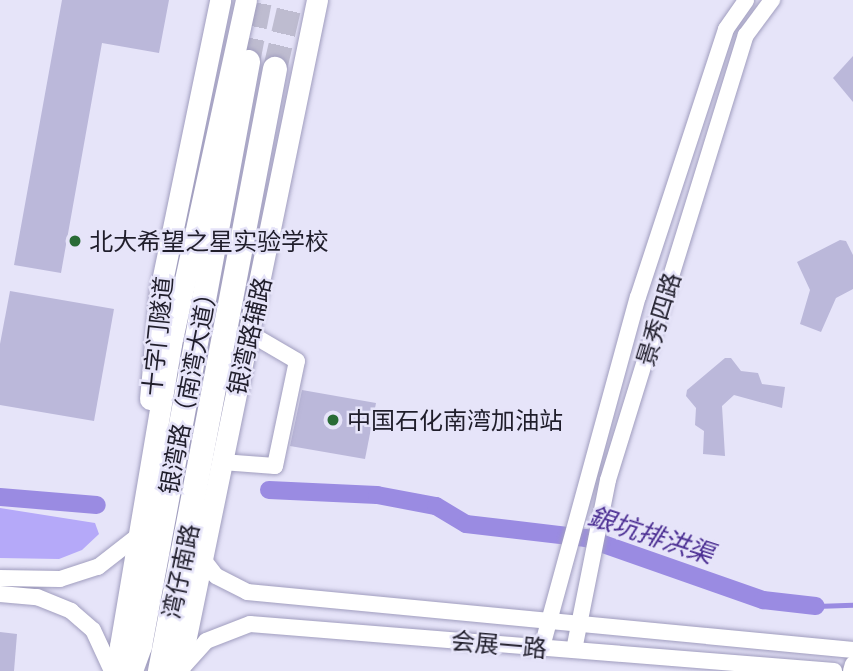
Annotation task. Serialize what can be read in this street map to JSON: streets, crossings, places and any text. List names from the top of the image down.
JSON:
{
  "streets": {
    "highway": ["银湾路（南湾大道）", "湾仔南路"],
    "main road": ["十字门隧道", "银湾路辅路"],
    "street": ["景秀四路", "会展一路"]
  },
  "crossings": [
    ["景秀四路", "会展一路"],
    ["银湾路辅路", "会展一路"],
    ["银湾路（南湾大道）", "湾仔南路"]
  ],
  "water": ["銀坑排洪渠"],
  "places": ["北大希望之星实验学校", "中国石化南湾加油站"]
}
